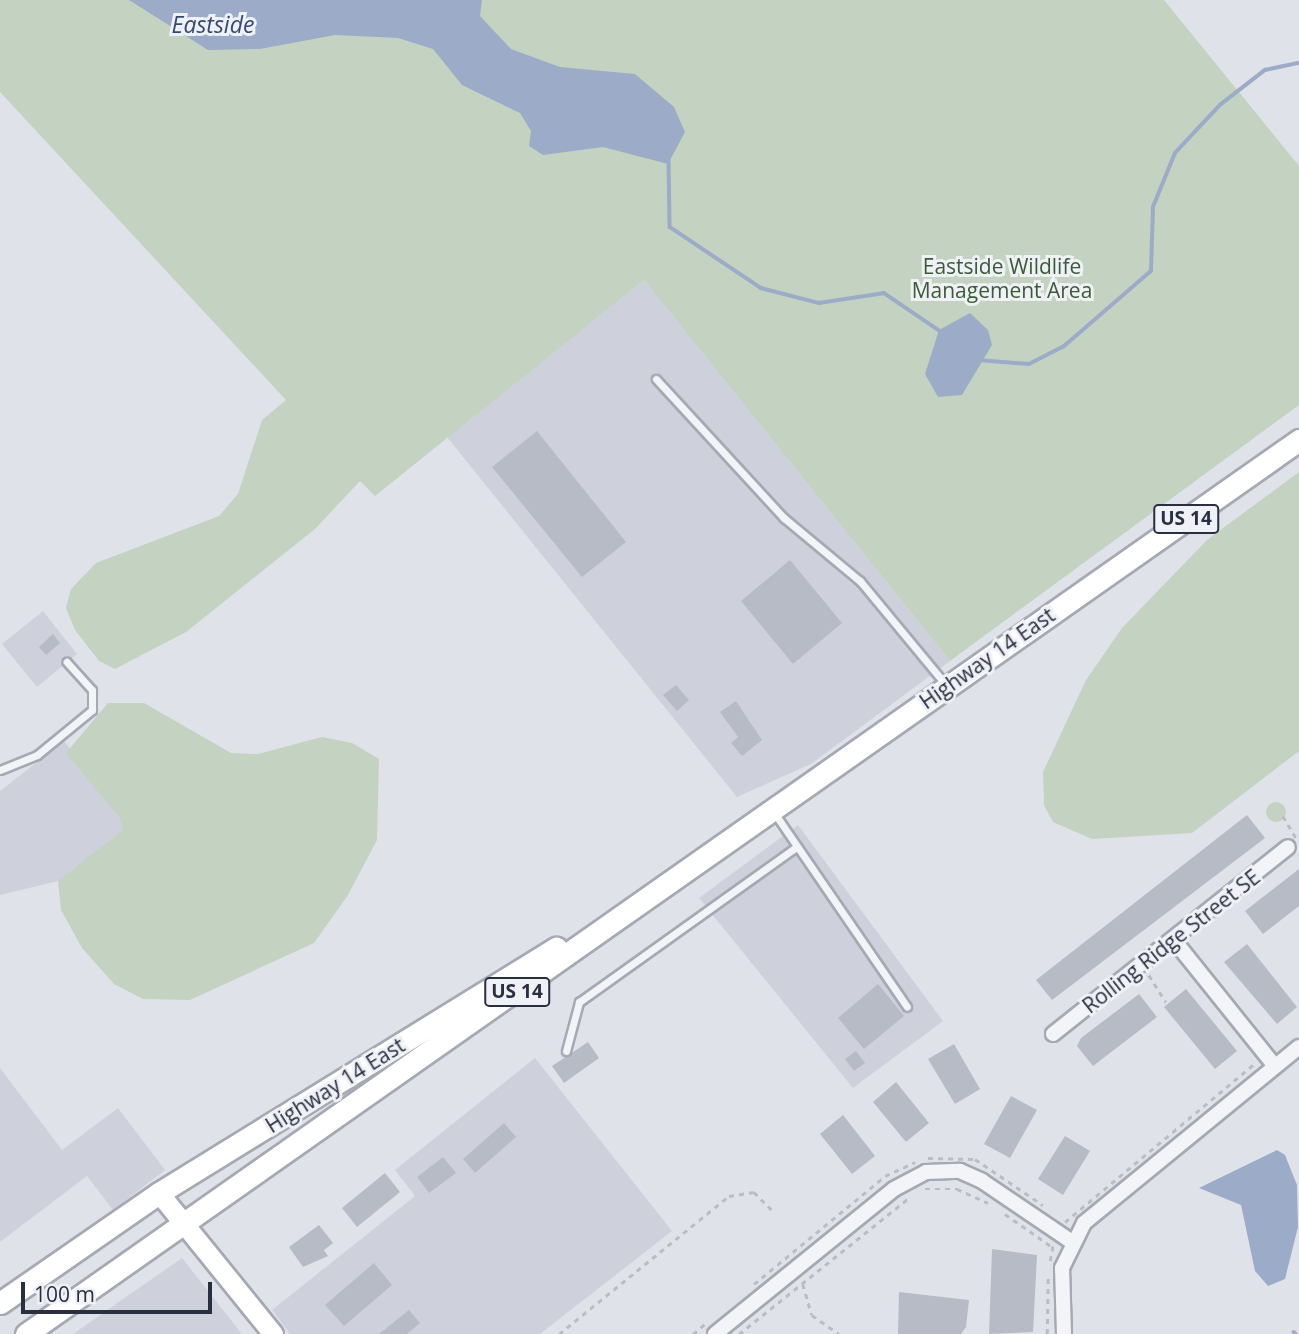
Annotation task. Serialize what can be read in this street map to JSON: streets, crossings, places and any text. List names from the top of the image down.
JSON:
{
  "streets": {
    "main road": ["US 14", "Highway 14 East"],
    "street": ["Rolling Ridge Street SE"]
  },
  "water": ["Eastside"],
  "parks": ["Eastside Wildlife Management Area"],
  "scale_bar": "100 m"
}
